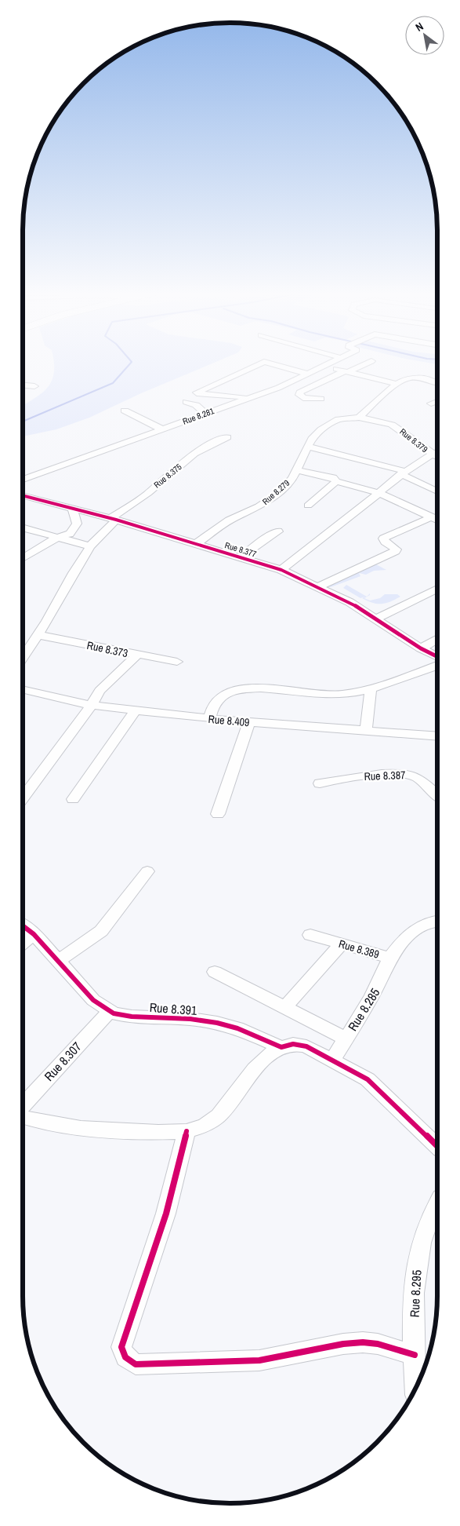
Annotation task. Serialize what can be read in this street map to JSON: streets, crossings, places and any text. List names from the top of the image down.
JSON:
{
  "streets": {
    "street": [
      "Rue 8.281",
      "Rue 8.379",
      "Rue 8.375",
      "Rue 8.279",
      "Rue 8.377",
      "Rue 8.373",
      "Rue 8.409",
      "Rue 8.387",
      "Rue 8.389",
      "Rue 8.391",
      "Rue 8.285",
      "Rue 8.307",
      "Rue 8.295"
    ]
  },
  "crossings": [
    ["Rue 8.379", "Rue 8.279"],
    ["Rue 8.375", "Rue 8.377"],
    ["Rue 8.279", "Rue 8.377"],
    ["Rue 8.389", "Rue 8.285"],
    ["Rue 8.391", "Rue 8.285"],
    ["Rue 8.391", "Rue 8.307"]
  ],
  "north": "top left"
}
